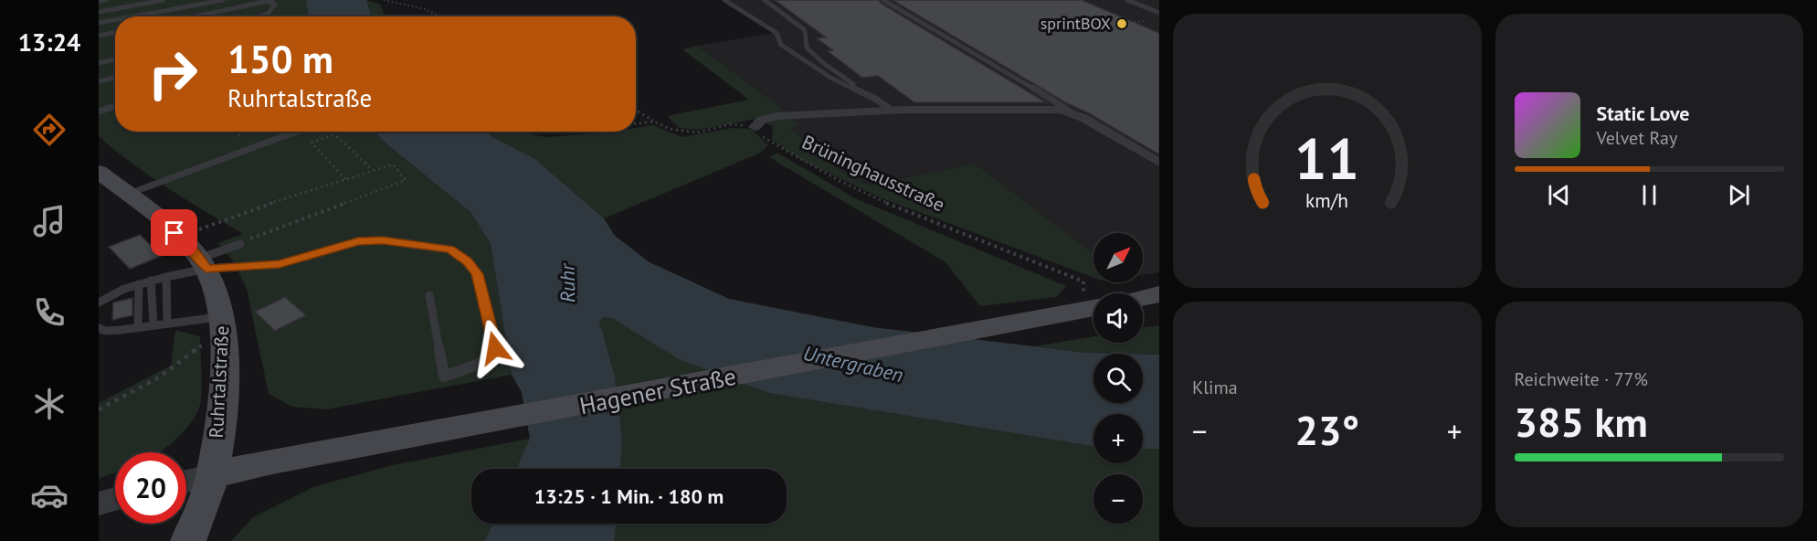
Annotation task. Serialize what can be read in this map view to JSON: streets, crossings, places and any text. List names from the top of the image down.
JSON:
{
  "streets": {
    "main road": ["Ruhrtalstraße", "Hagener Straße"],
    "street": ["Brüninghausstraße"]
  },
  "crossings": [
    ["Ruhrtalstraße", "Hagener Straße"]
  ],
  "water": ["Ruhr", "Untergraben"],
  "places": ["sprintBOX"],
  "north": "top right",
  "page": {
    "tabs": "13:24",
    "turn": ["150 m", "Ruhrtalstraße"],
    "song": ["Static Love", "Velvet Ray"],
    "map_buttons": ["+", "−"],
    "tile": [
      "Klima",
      ["Reichweite · 77%", "385 km"]
    ],
    "heat": ["−", "23°", "+"],
    "limit": "20",
    "trip": "13:25 · 1 Min. · 180 m",
    "gauge": ["11", "km/h"]
  }
}
